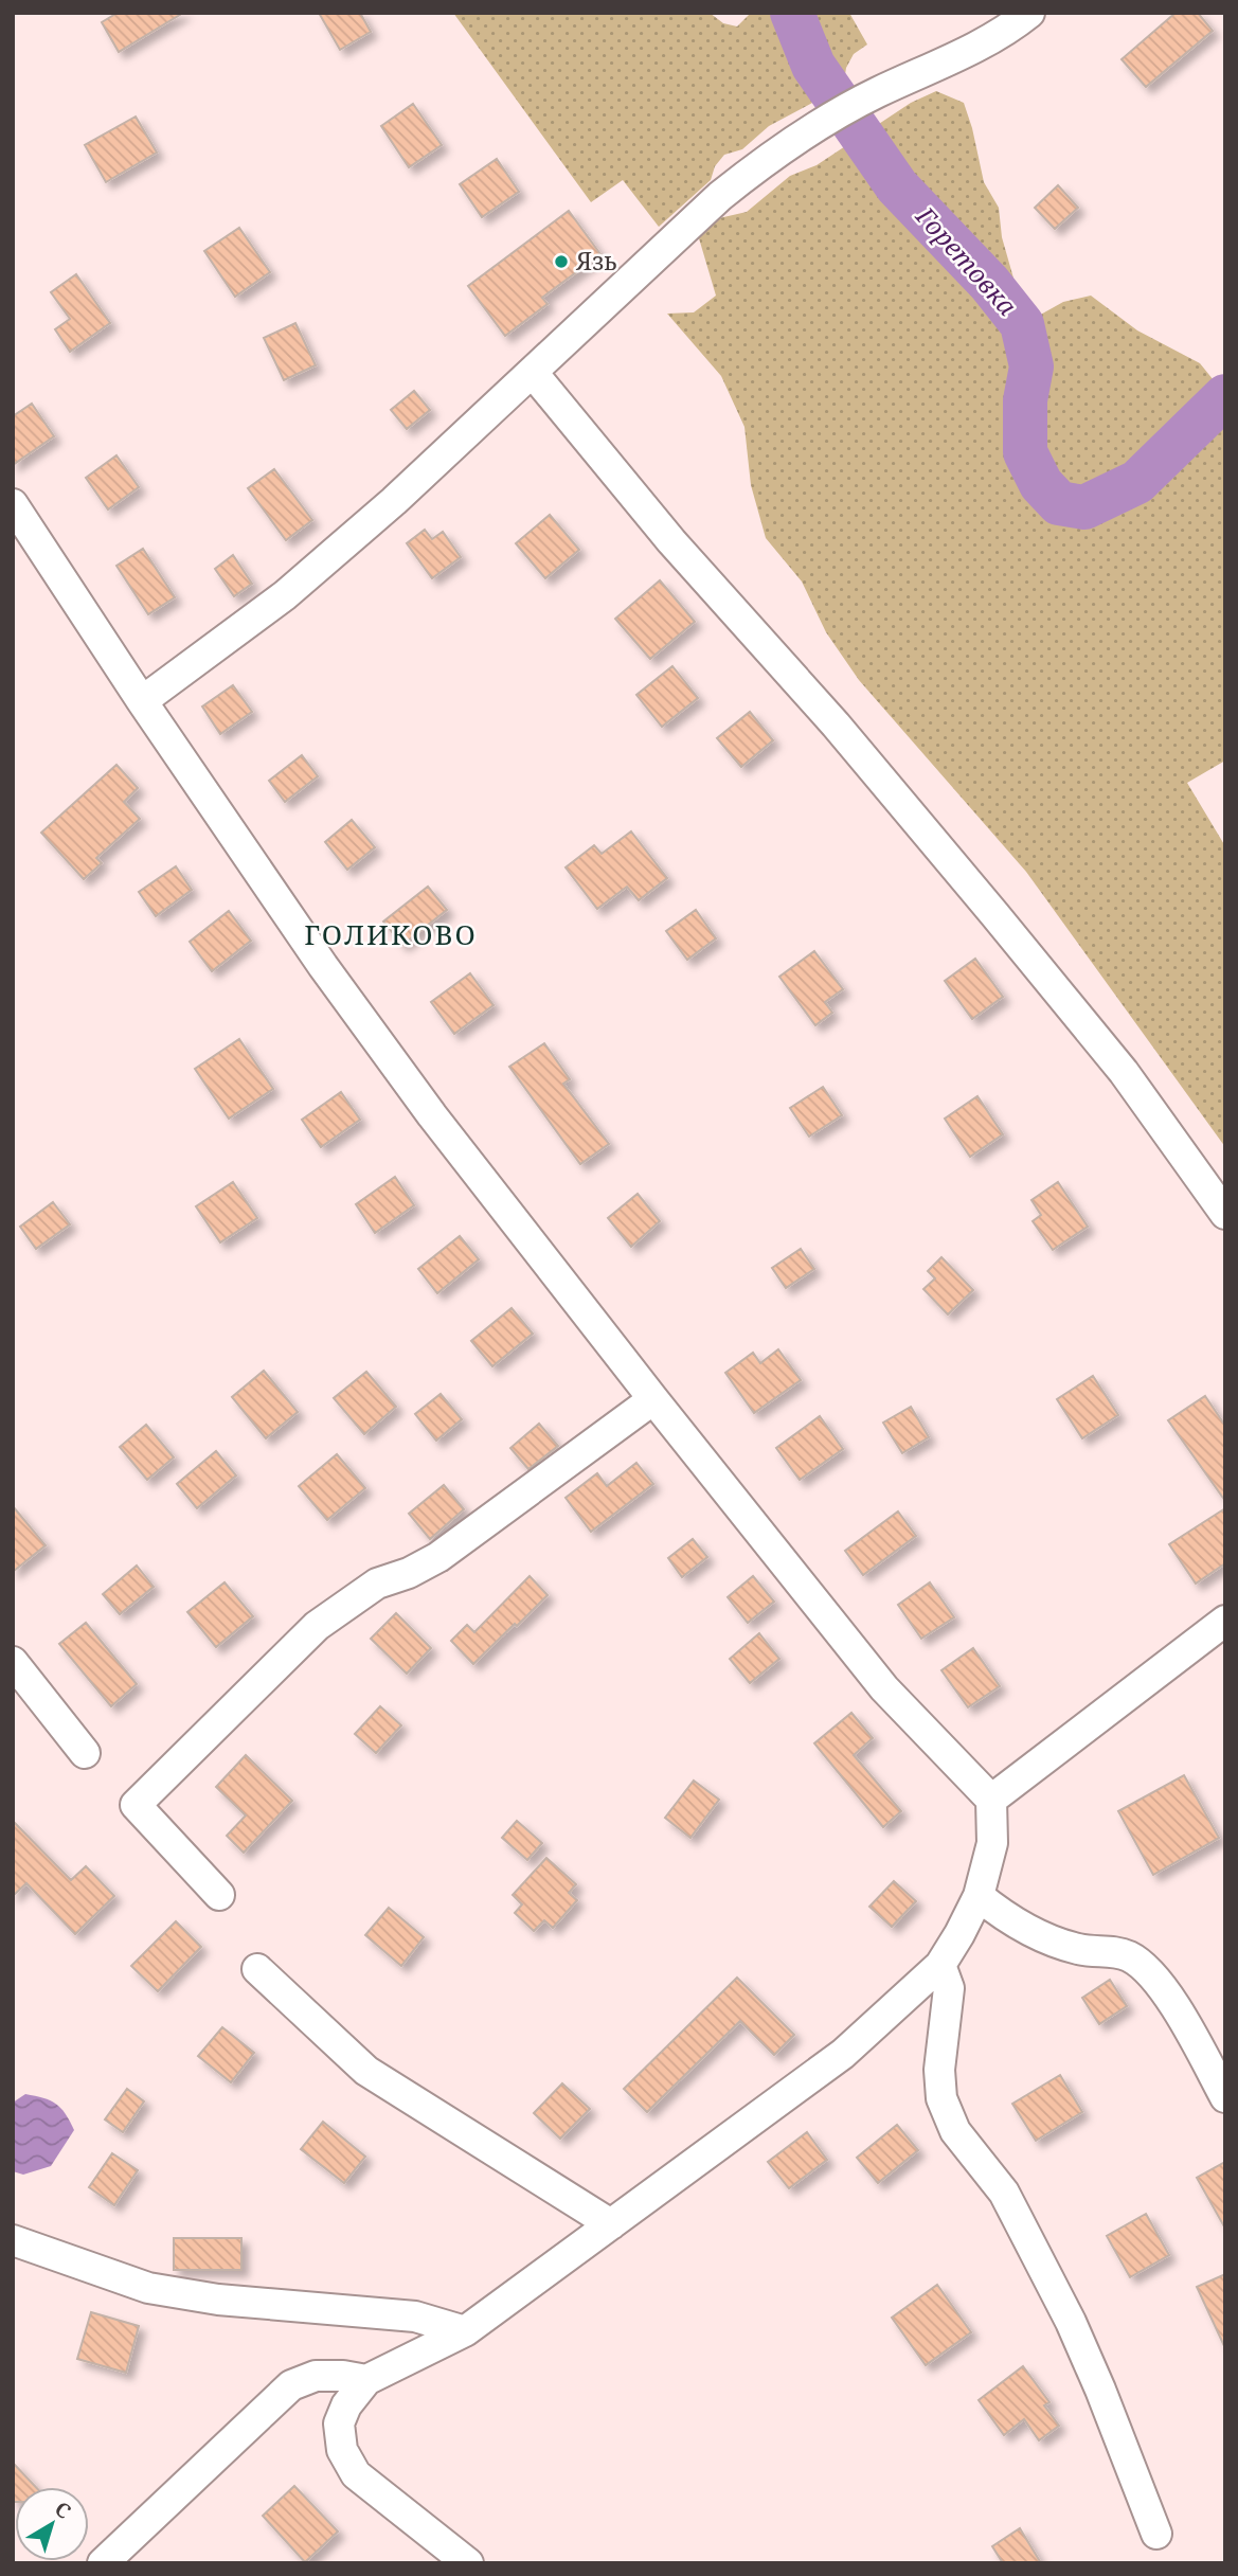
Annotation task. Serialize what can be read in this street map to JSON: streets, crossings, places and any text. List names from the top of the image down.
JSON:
{
  "districts": ["ГОЛИКОВО"],
  "water": ["Горетовка"],
  "places": ["Язь"],
  "north": "top right"
}
